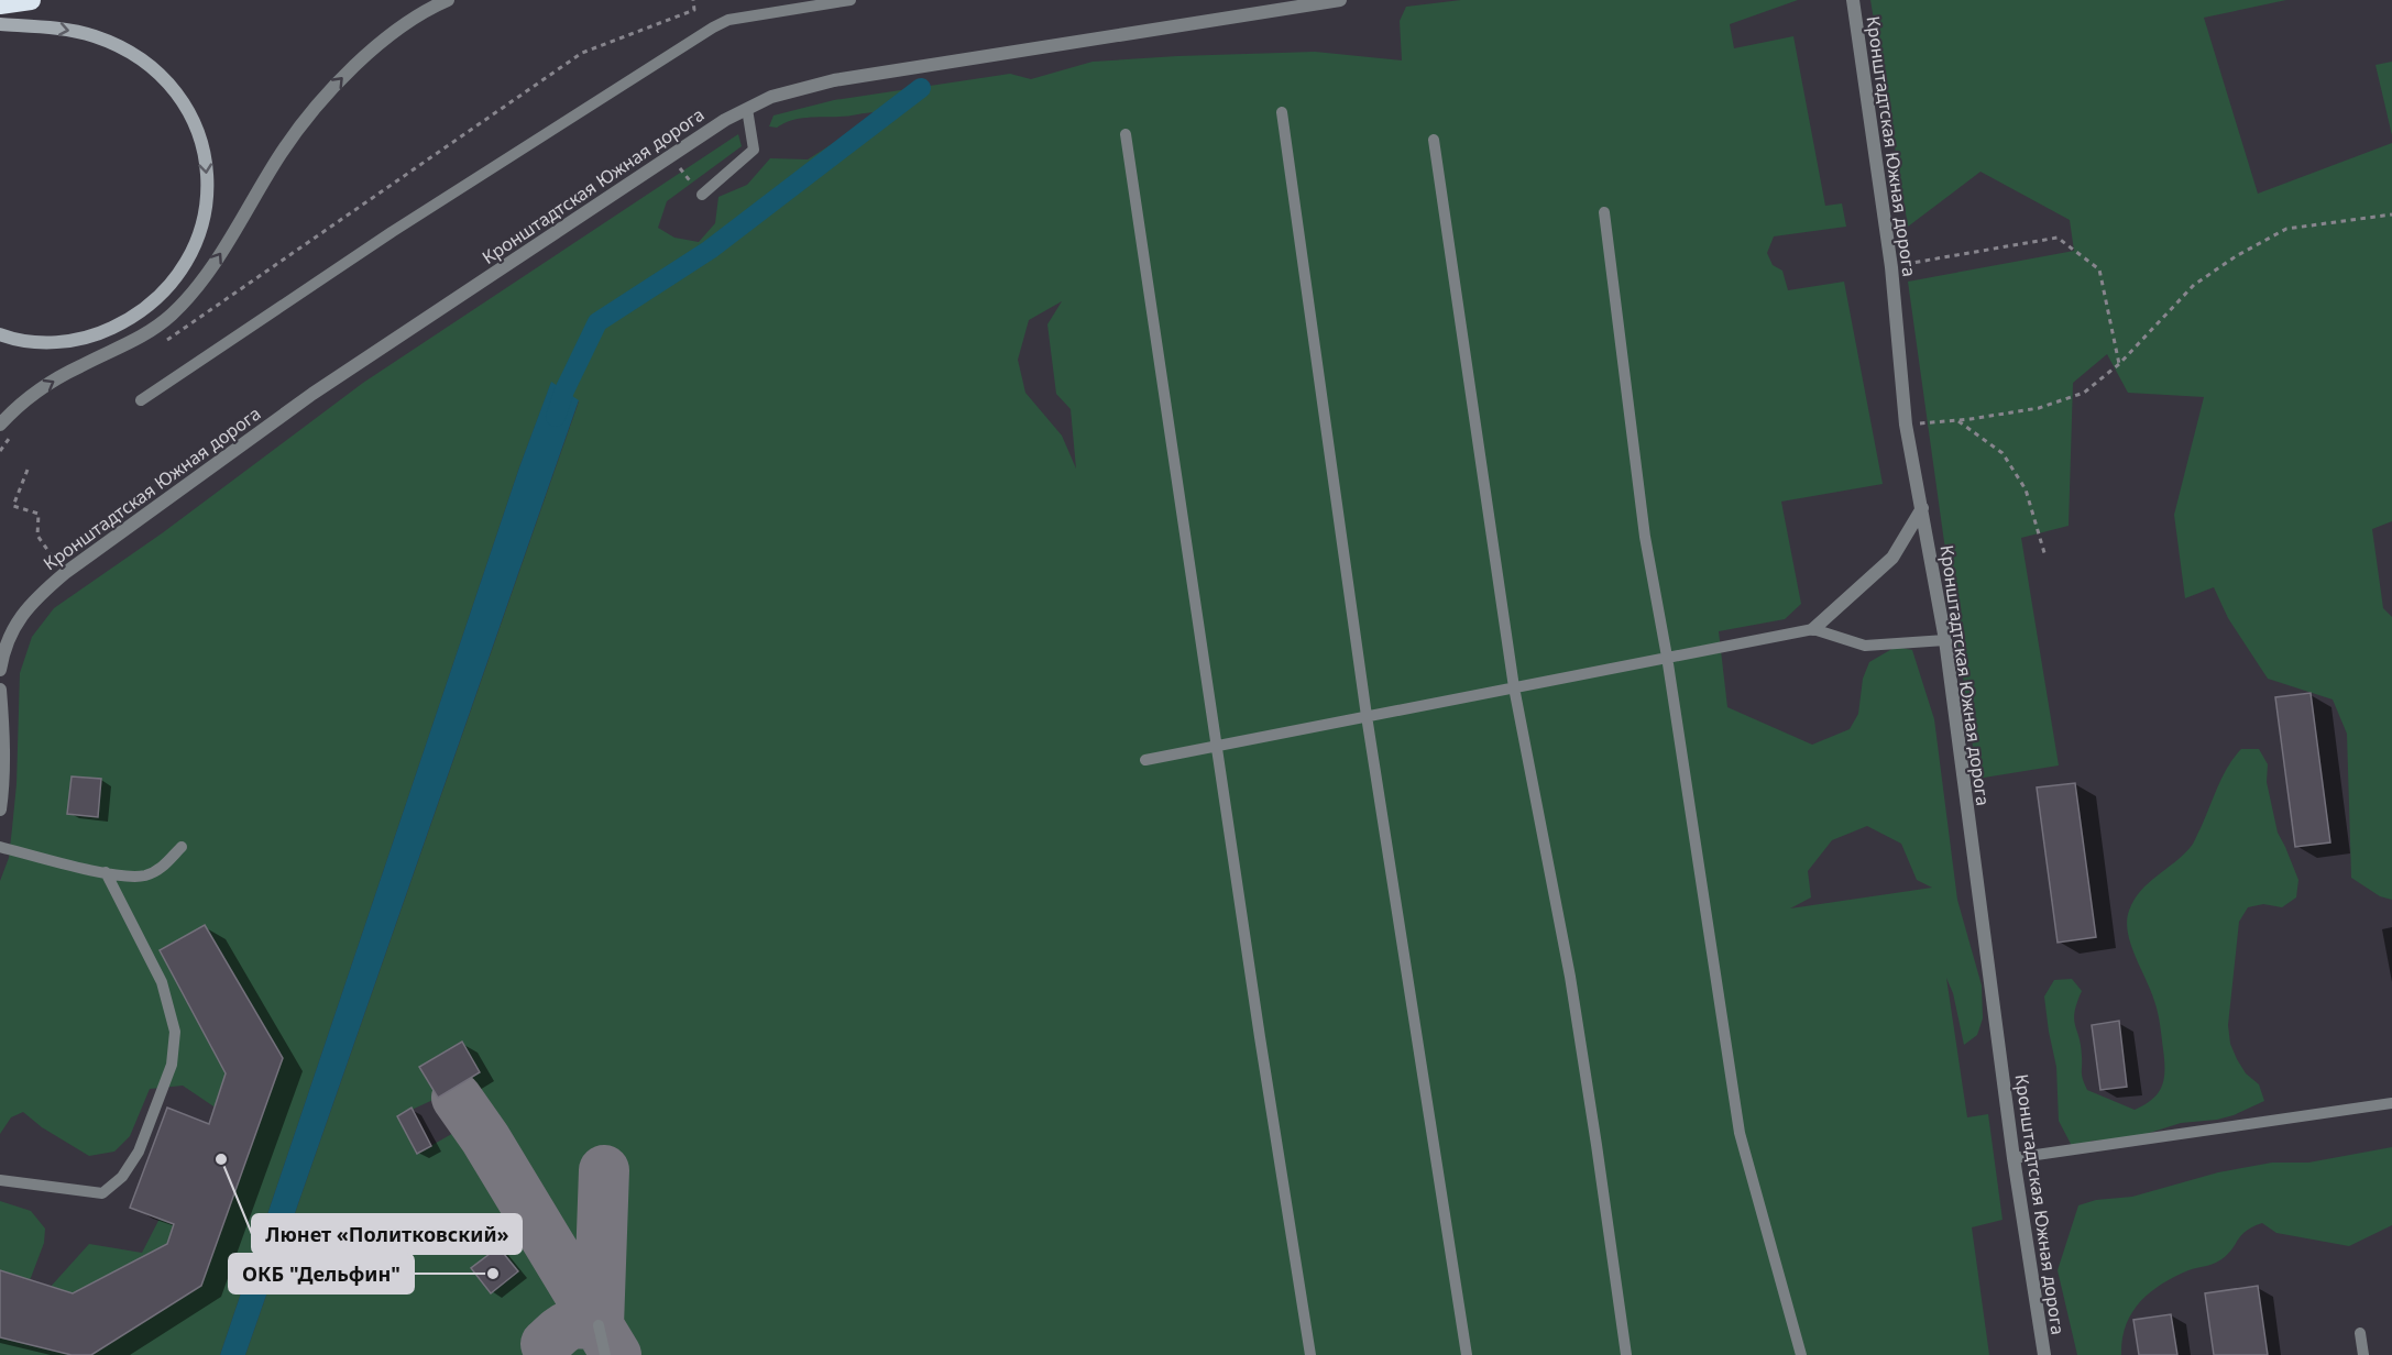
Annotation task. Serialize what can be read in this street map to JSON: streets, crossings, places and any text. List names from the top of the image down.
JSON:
{
  "streets": {
    "street": ["Кронштадтская Южная дорога"]
  },
  "places": ["Люнет «Политковский»", "ОКБ \"Дельфин\""]
}
